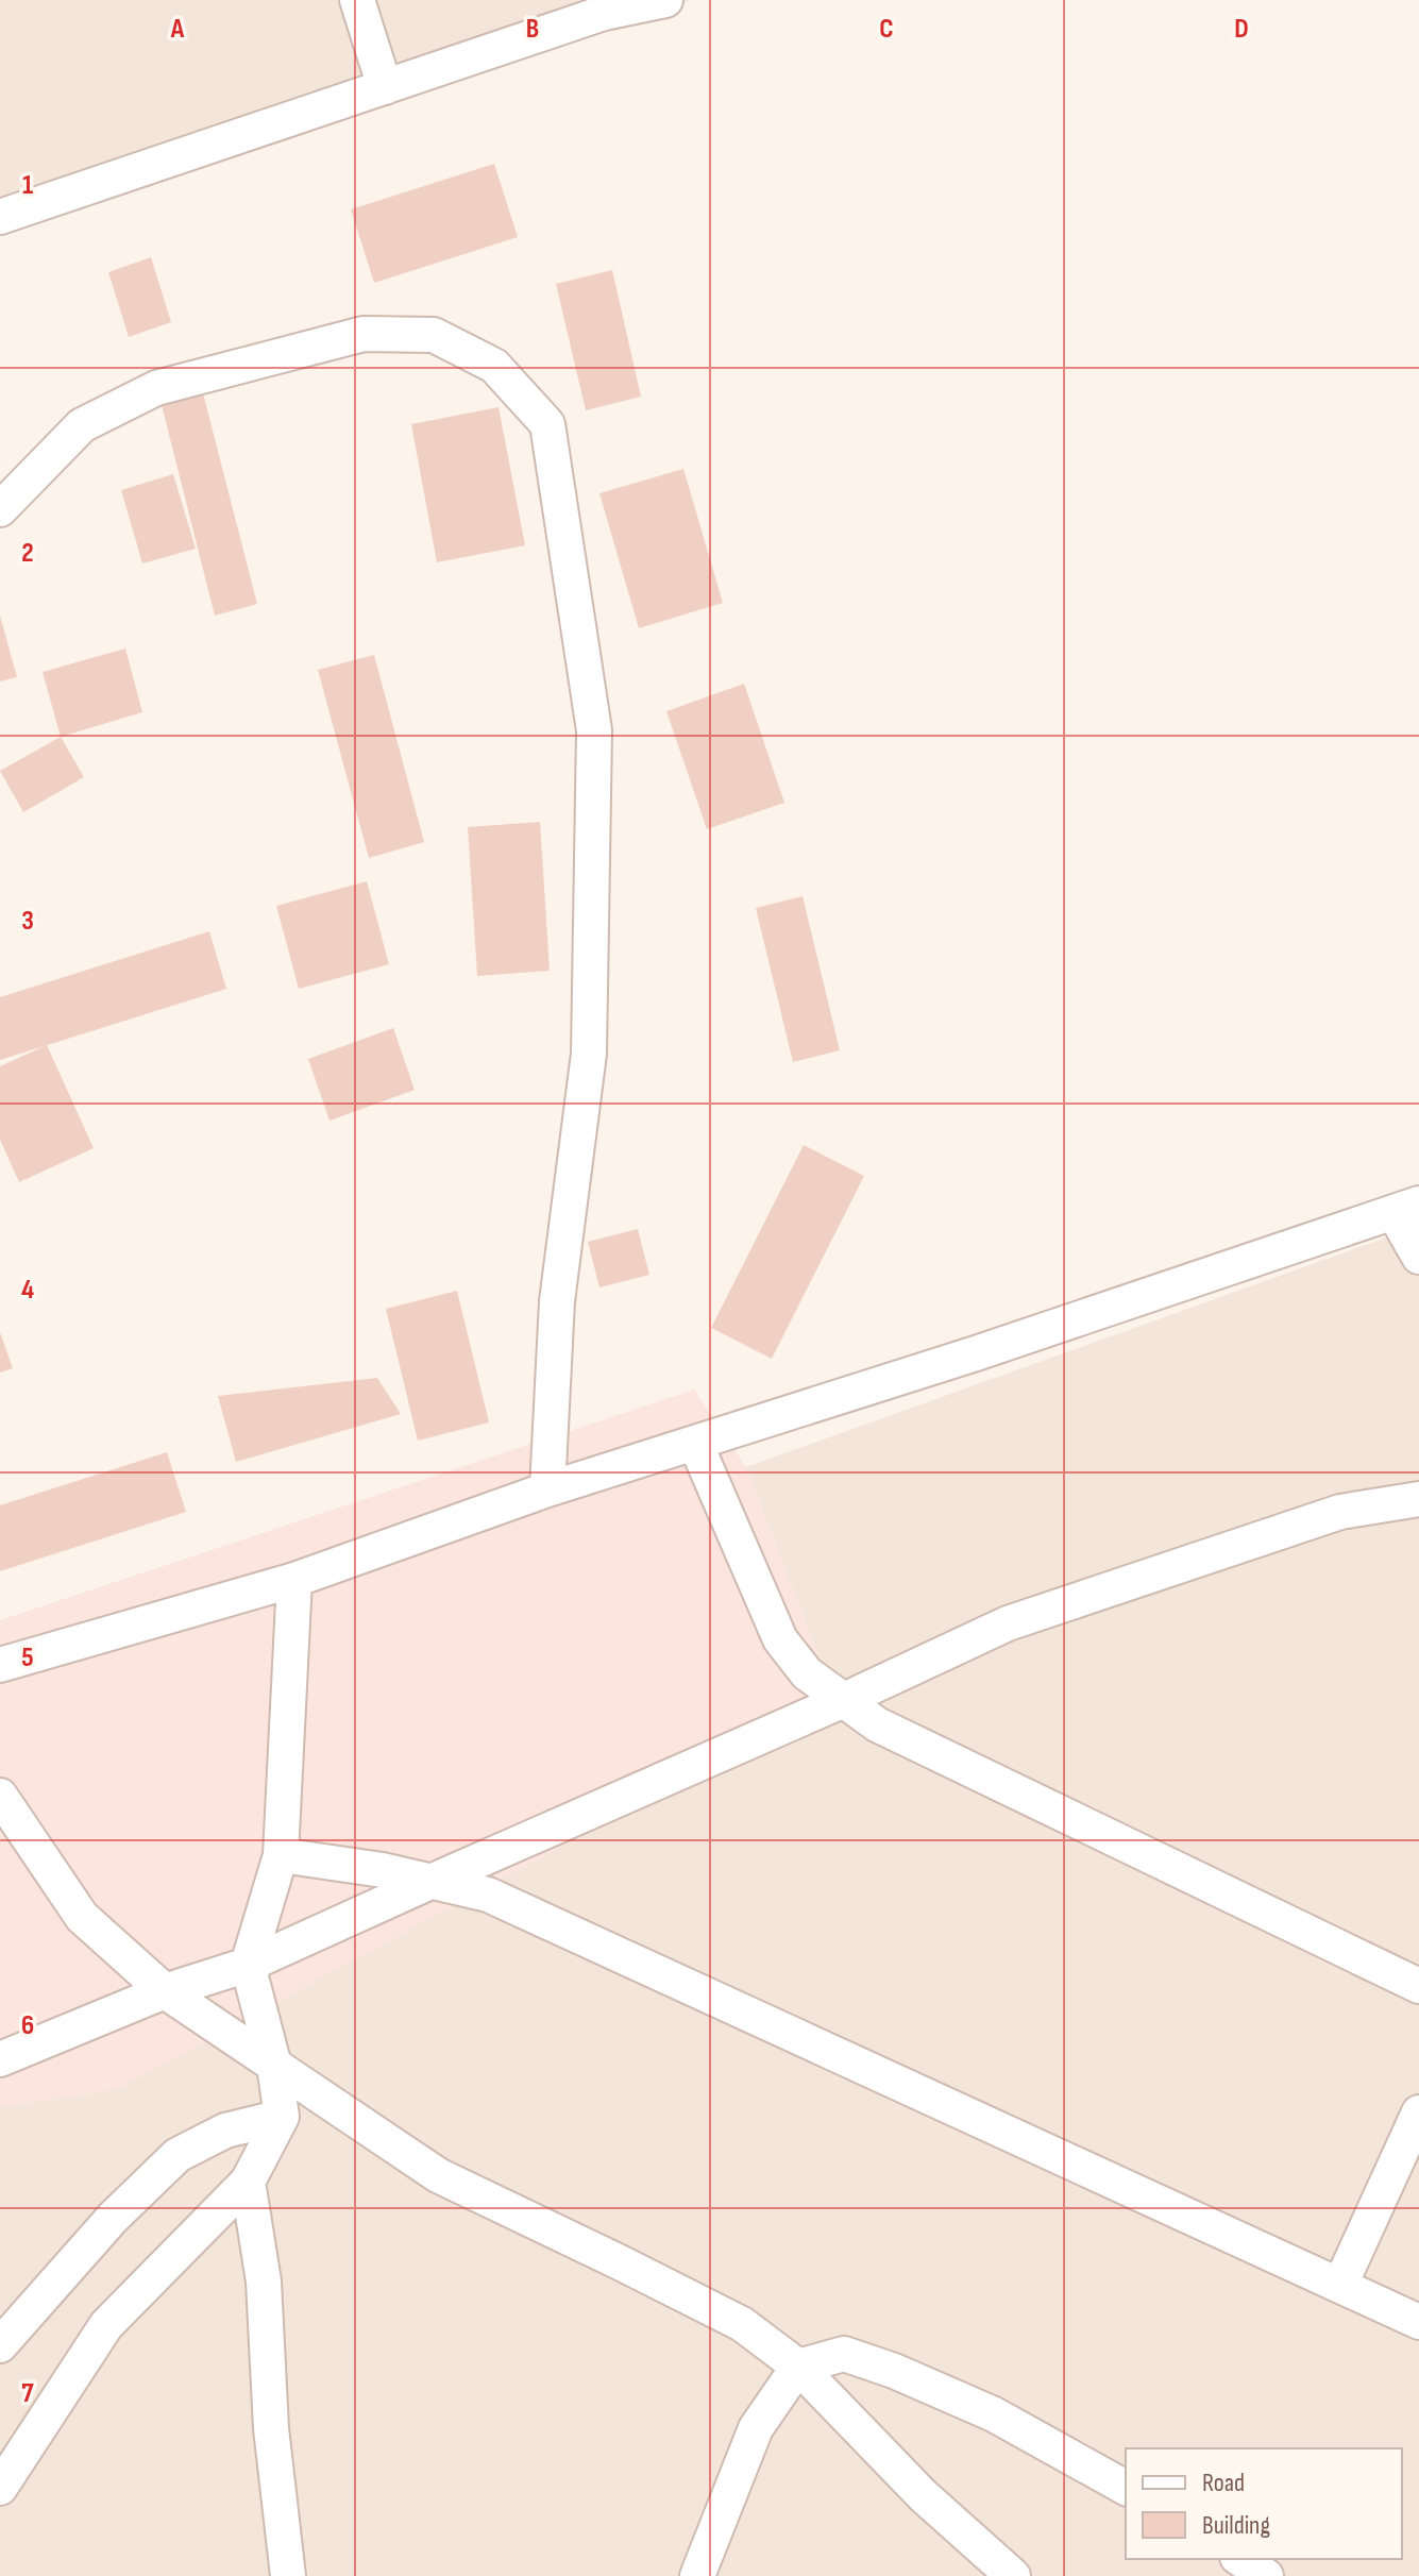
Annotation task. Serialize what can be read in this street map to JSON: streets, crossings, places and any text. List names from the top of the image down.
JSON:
{
  "legend": ["Road", "Building"],
  "grid": {
    "columns": [
      "A",
      "B",
      "C",
      "D"
    ],
    "rows": [
      "1",
      "2",
      "3",
      "4",
      "5",
      "6",
      "7"
    ]
  }
}
